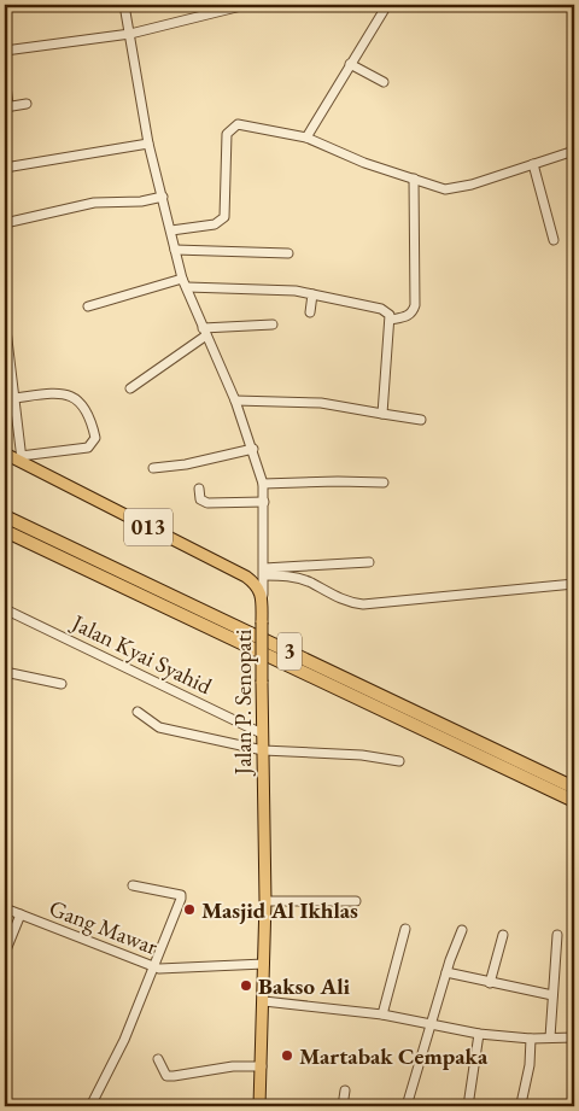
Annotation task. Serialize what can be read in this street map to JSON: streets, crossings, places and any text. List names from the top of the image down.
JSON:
{
  "streets": {
    "highway": ["3"],
    "main road": ["013", "Jalan P. Senopati"],
    "street": ["Jalan Kyai Syahid", "Gang Mawar"]
  },
  "crossings": [
    ["013", "Jalan P. Senopati"],
    ["Jalan Kyai Syahid", "Jalan P. Senopati"],
    ["Jalan P. Senopati", "Gang Mawar"]
  ],
  "places": ["Masjid Al Ikhlas", "Bakso Ali", "Martabak Cempaka"]
}
